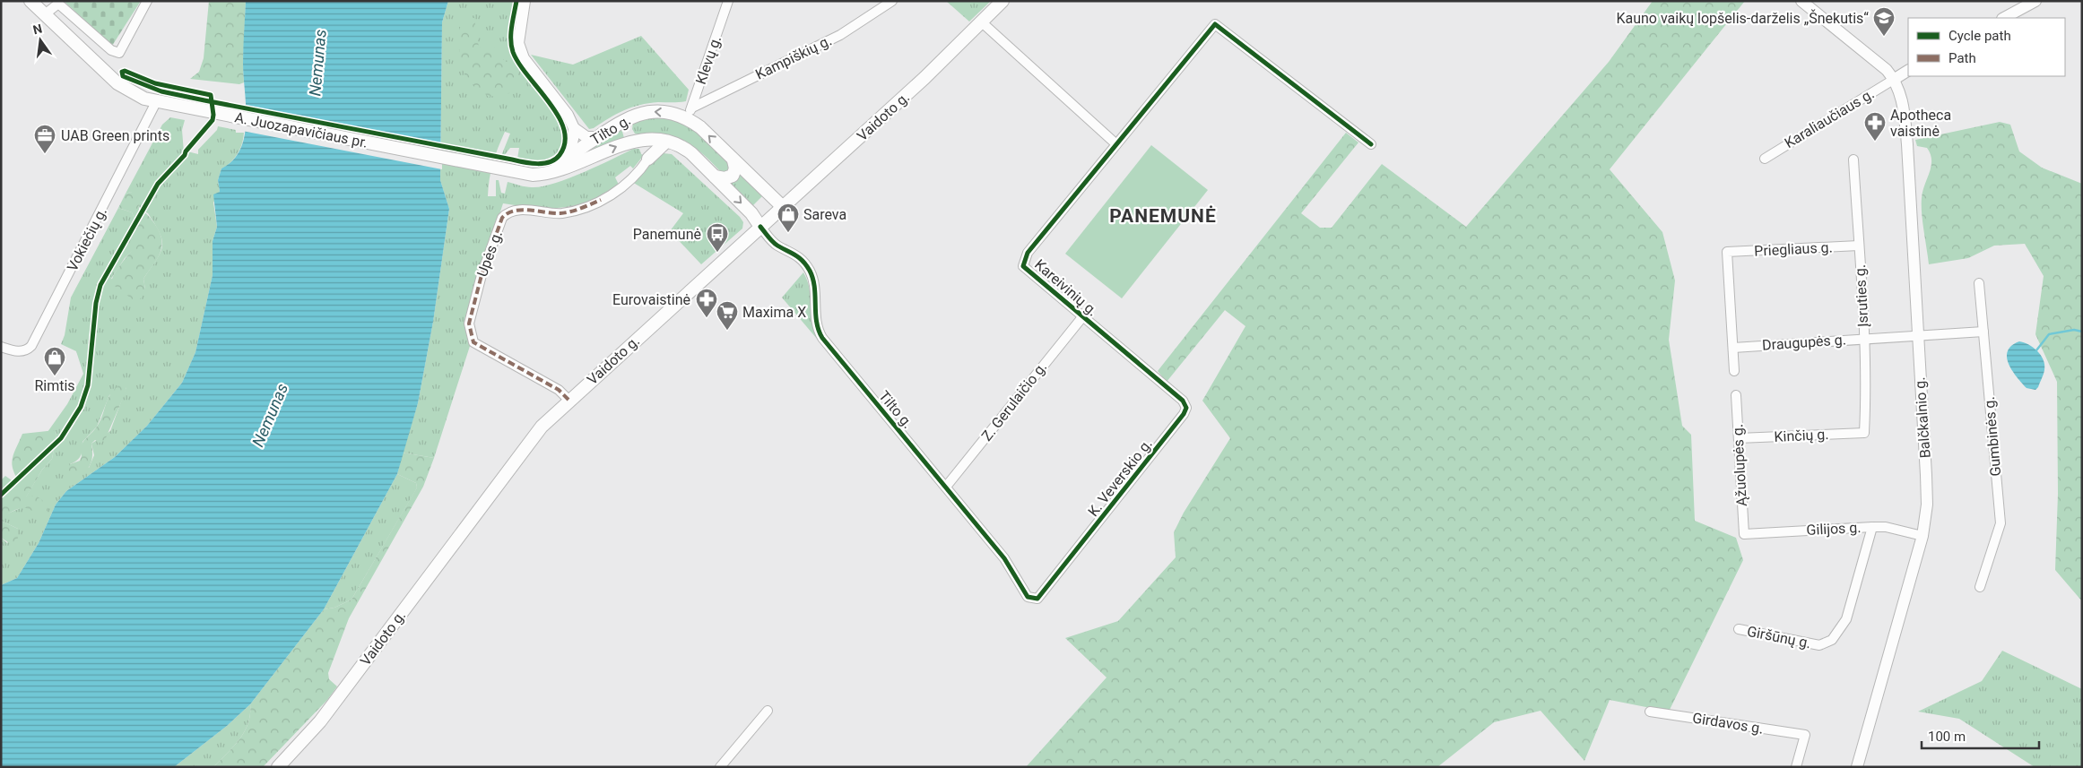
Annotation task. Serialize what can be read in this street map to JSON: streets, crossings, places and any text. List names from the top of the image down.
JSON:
{
  "streets": {
    "main road": ["Vaidoto g.", "A. Juozapavičiaus pr.", "Tilto g."],
    "street": [
      "Kampiškių g.",
      "Klevų g.",
      "Karaliaučiaus g.",
      "Vokiečių g.",
      "Priegliaus g.",
      "Upės g.",
      "Kareivinių g.",
      "Įsruties g.",
      "Draugupės g.",
      "Z. Gerulaičio g.",
      "Balčkalnio g.",
      "Kinčių g.",
      "Gumbinės g.",
      "Ąžuolupės g.",
      "K. Veverskio g.",
      "Gilijos g.",
      "Giršūnų g.",
      "Girdavos g."
    ]
  },
  "crossings": [
    ["Kampiškių g.", "Klevų g."],
    ["Kampiškių g.", "Tilto g."],
    ["Klevų g.", "Tilto g."],
    ["Vaidoto g.", "Tilto g."],
    ["Vaidoto g.", "Upės g."],
    ["Karaliaučiaus g.", "Balčkalnio g."],
    ["A. Juozapavičiaus pr.", "Tilto g."],
    ["A. Juozapavičiaus pr.", "Vokiečių g."],
    ["Tilto g.", "Z. Gerulaičio g."],
    ["Tilto g.", "K. Veverskio g."],
    ["Priegliaus g.", "Įsruties g."],
    ["Priegliaus g.", "Draugupės g."],
    ["Kareivinių g.", "Z. Gerulaičio g."],
    ["Kareivinių g.", "K. Veverskio g."],
    ["Įsruties g.", "Draugupės g."],
    ["Įsruties g.", "Kinčių g."],
    ["Draugupės g.", "Balčkalnio g."],
    ["Draugupės g.", "Gumbinės g."],
    ["Balčkalnio g.", "Gilijos g."],
    ["Kinčių g.", "Ąžuolupės g."],
    ["Ąžuolupės g.", "Gilijos g."],
    ["Gilijos g.", "Giršūnų g."]
  ],
  "districts": ["PANEMUNĖ"],
  "water": ["Nemunas"],
  "places": {
    "school or university": ["Kauno vaikų lopšelis-darželis „Šnekutis“"],
    "pharmacy": ["Apotheca vaistinė", "Eurovaistinė"],
    "office": ["UAB Green prints"],
    "shop": ["Sareva", "Rimtis"],
    "bus stop": ["Panemunė"],
    "supermarket": ["Maxima X"]
  },
  "legend": ["Cycle path", "Path"],
  "scale_bar": "100 m",
  "north": "top"
}
